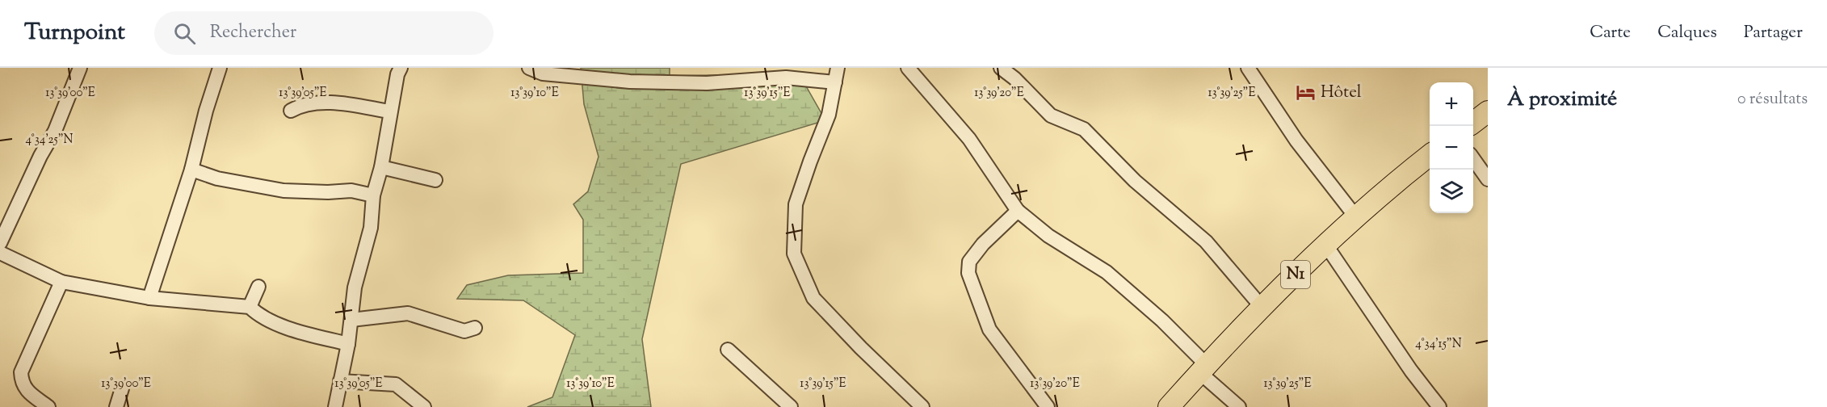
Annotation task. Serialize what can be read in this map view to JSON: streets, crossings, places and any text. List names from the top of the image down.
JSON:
{
  "streets": {
    "highway": ["N1"]
  },
  "places": {
    "hotel": ["Hôtel"]
  },
  "page": {
    "header": "Turnpoint",
    "search": "Rechercher",
    "nav": ["Carte", "Calques", "Partager"],
    "heading": ["À proximité", "0 résultats"],
    "map_buttons": ["+", "−"]
  },
  "coordinates": [
    "13°39'00\"E",
    "13°39'05\"E",
    "13°39'10\"E",
    "13°39'15\"E",
    "13°39'20\"E",
    "13°39'25\"E",
    "4°34'25\"N",
    "4°34'15\"N"
  ]
}
